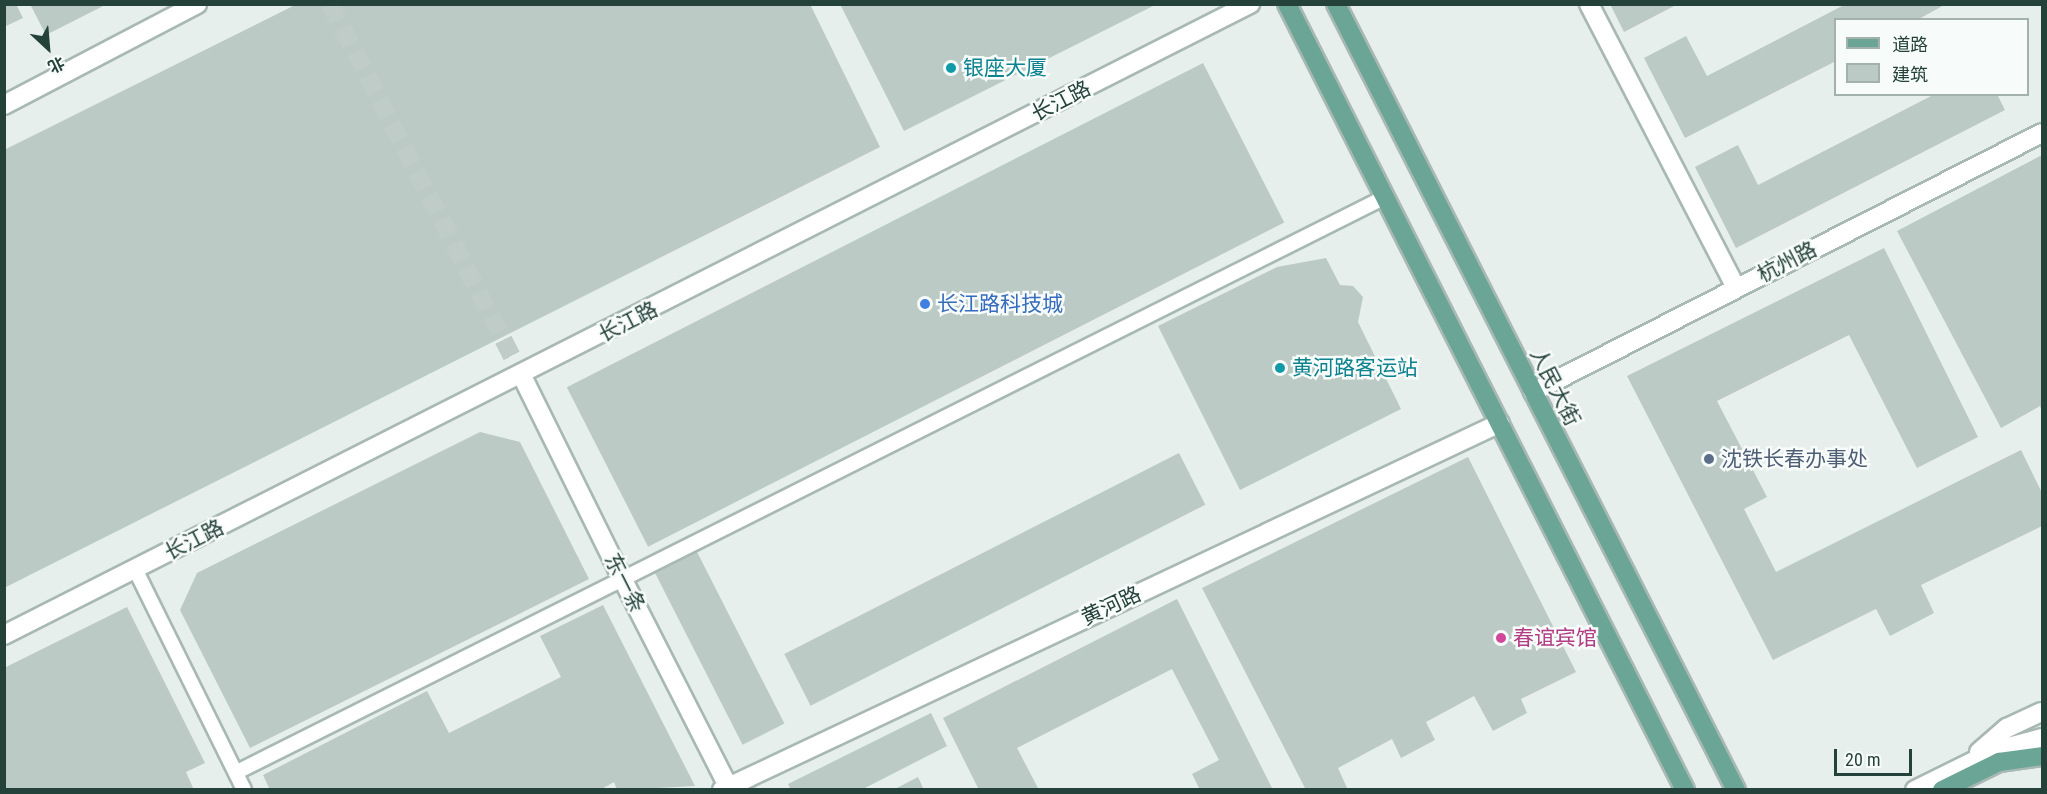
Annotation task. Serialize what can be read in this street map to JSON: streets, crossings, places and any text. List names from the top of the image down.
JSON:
{
  "streets": {
    "main road": ["人民大街"],
    "street": [
      "长江路",
      "杭州路",
      "东一条",
      "黄河路"
    ]
  },
  "crossings": [
    ["长江路", "东一条"],
    ["杭州路", "人民大街"],
    ["东一条", "黄河路"]
  ],
  "places": [
    "银座大厦",
    "长江路科技城",
    "黄河路客运站",
    "沈铁长春办事处",
    "春谊宾馆"
  ],
  "legend": ["道路", "建筑"],
  "scale_bar": "20 m",
  "north": "bottom right"
}
